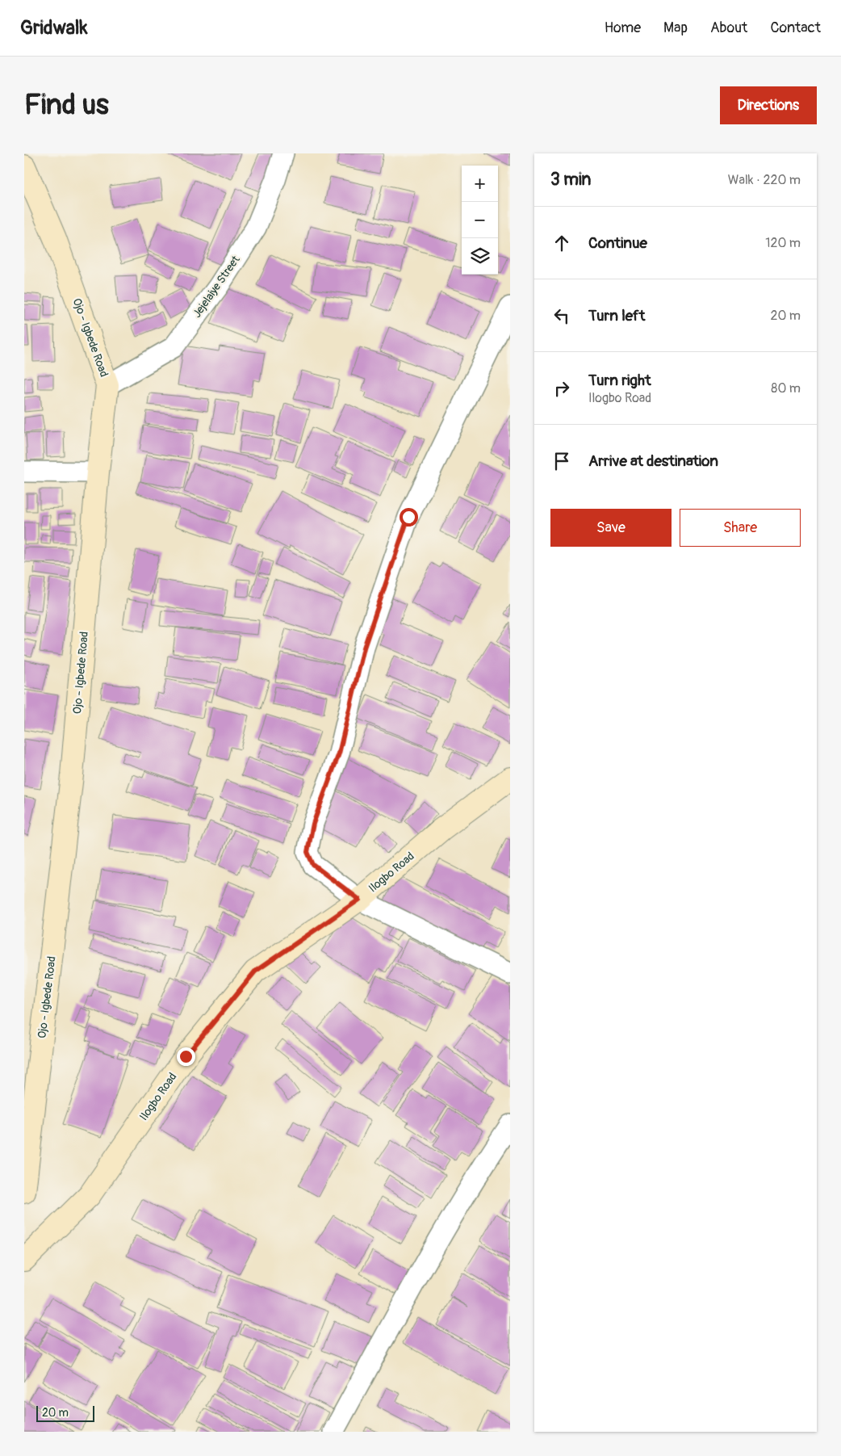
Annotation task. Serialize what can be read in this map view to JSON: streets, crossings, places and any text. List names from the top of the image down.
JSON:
{
  "streets": {
    "main road": ["Ojo - Igbede Road", "Ilogbo Road"],
    "street": ["Jejelaiye Street"]
  },
  "crossings": [
    ["Jejelaiye Street", "Ojo - Igbede Road"]
  ],
  "scale_bar": "20 m",
  "page": {
    "header": "Gridwalk",
    "nav": [
      "Home",
      "Map",
      "About",
      "Contact"
    ],
    "buttons": [
      "Directions",
      ["Save", "Share"]
    ],
    "title": "Find us",
    "heading": ["3 min", "Walk · 220 m"],
    "map_buttons": ["+", "−"],
    "list": [
      ["Continue", "120 m"],
      ["Turn left", "20 m"],
      ["Turn right", "Ilogbo Road", "80 m"],
      "Arrive at destination"
    ],
    "scale": "20 m"
  }
}
